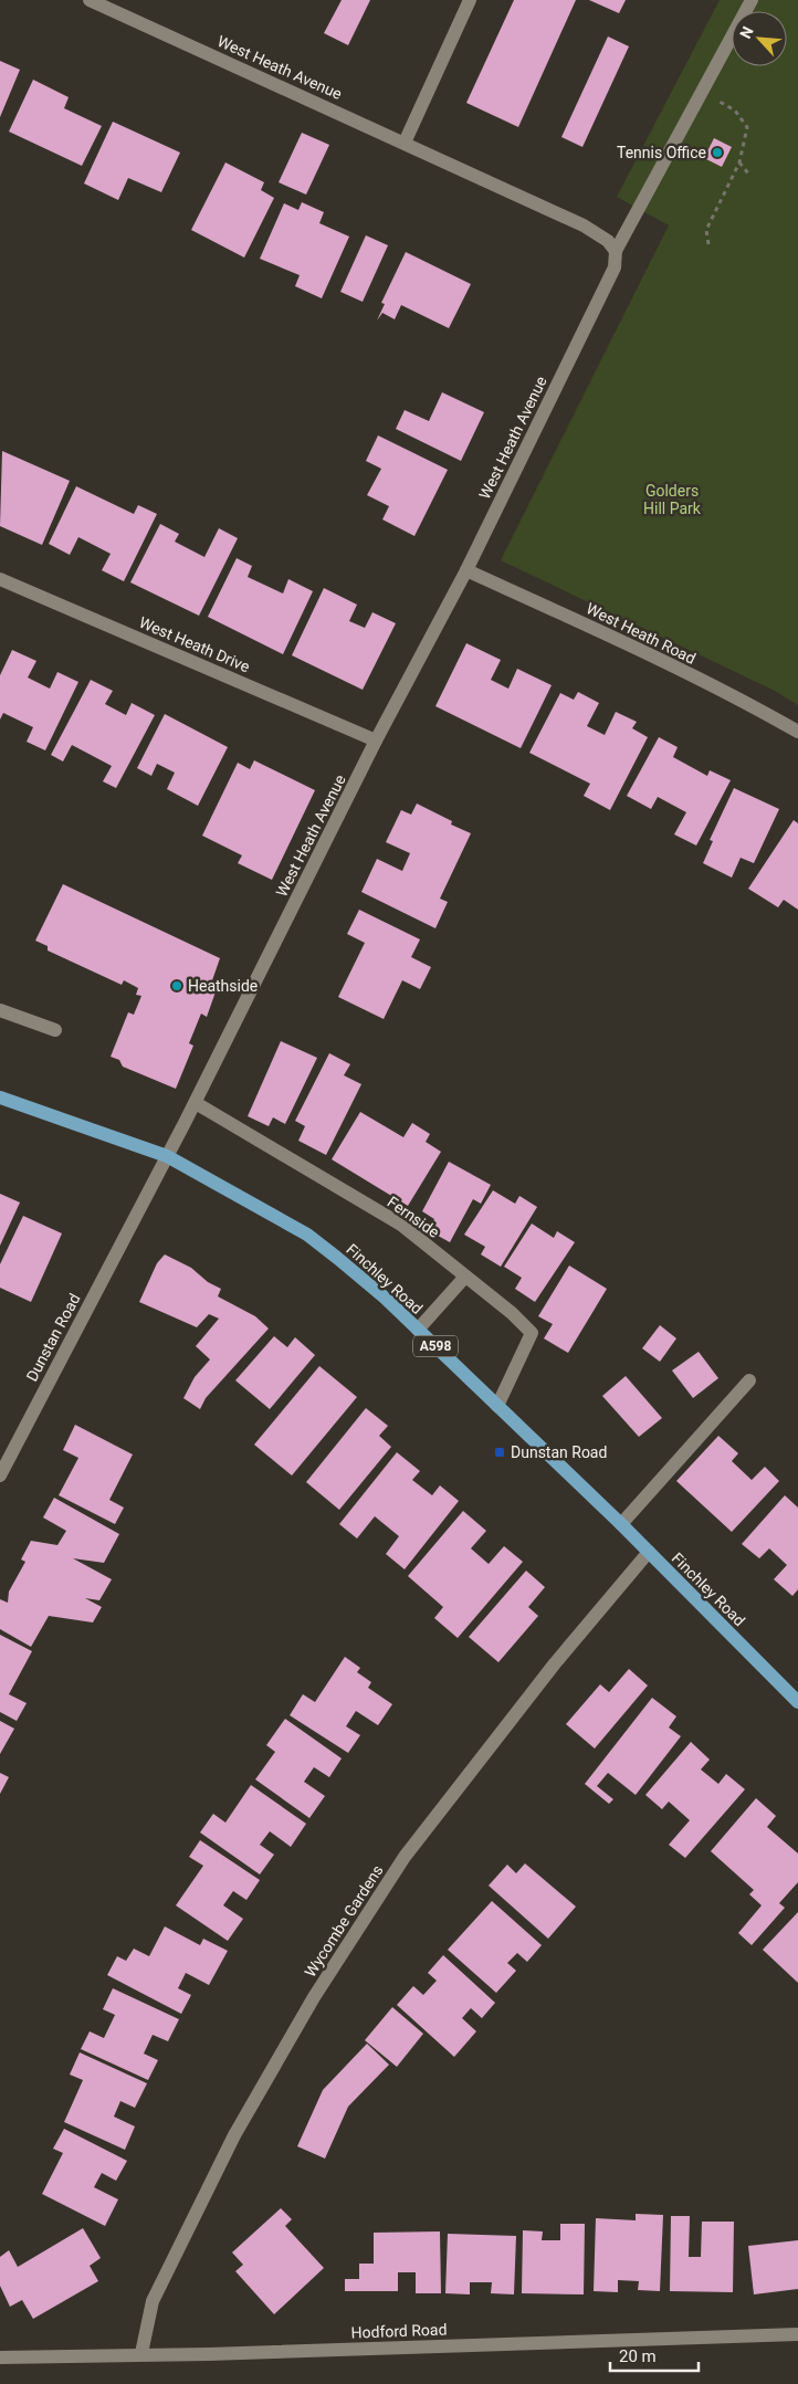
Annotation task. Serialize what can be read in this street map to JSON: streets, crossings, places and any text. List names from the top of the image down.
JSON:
{
  "streets": {
    "main road": ["Finchley Road", "A598"],
    "street": [
      "West Heath Avenue",
      "West Heath Road",
      "West Heath Drive",
      "Fernside",
      "Dunstan Road",
      "Wycombe Gardens",
      "Hodford Road"
    ]
  },
  "crossings": [
    ["West Heath Avenue", "West Heath Road"],
    ["West Heath Avenue", "West Heath Drive"],
    ["West Heath Avenue", "Fernside"],
    ["West Heath Avenue", "Finchley Road"],
    ["West Heath Avenue", "Dunstan Road"],
    ["Fernside", "Finchley Road"],
    ["Finchley Road", "Dunstan Road"],
    ["Finchley Road", "Wycombe Gardens"],
    ["Wycombe Gardens", "Hodford Road"]
  ],
  "parks": ["Golders Hill Park"],
  "places": {
    "other": ["Tennis Office", "Heathside"],
    "transit": ["Dunstan Road"]
  },
  "scale_bar": "20 m",
  "north": "top left"
}
